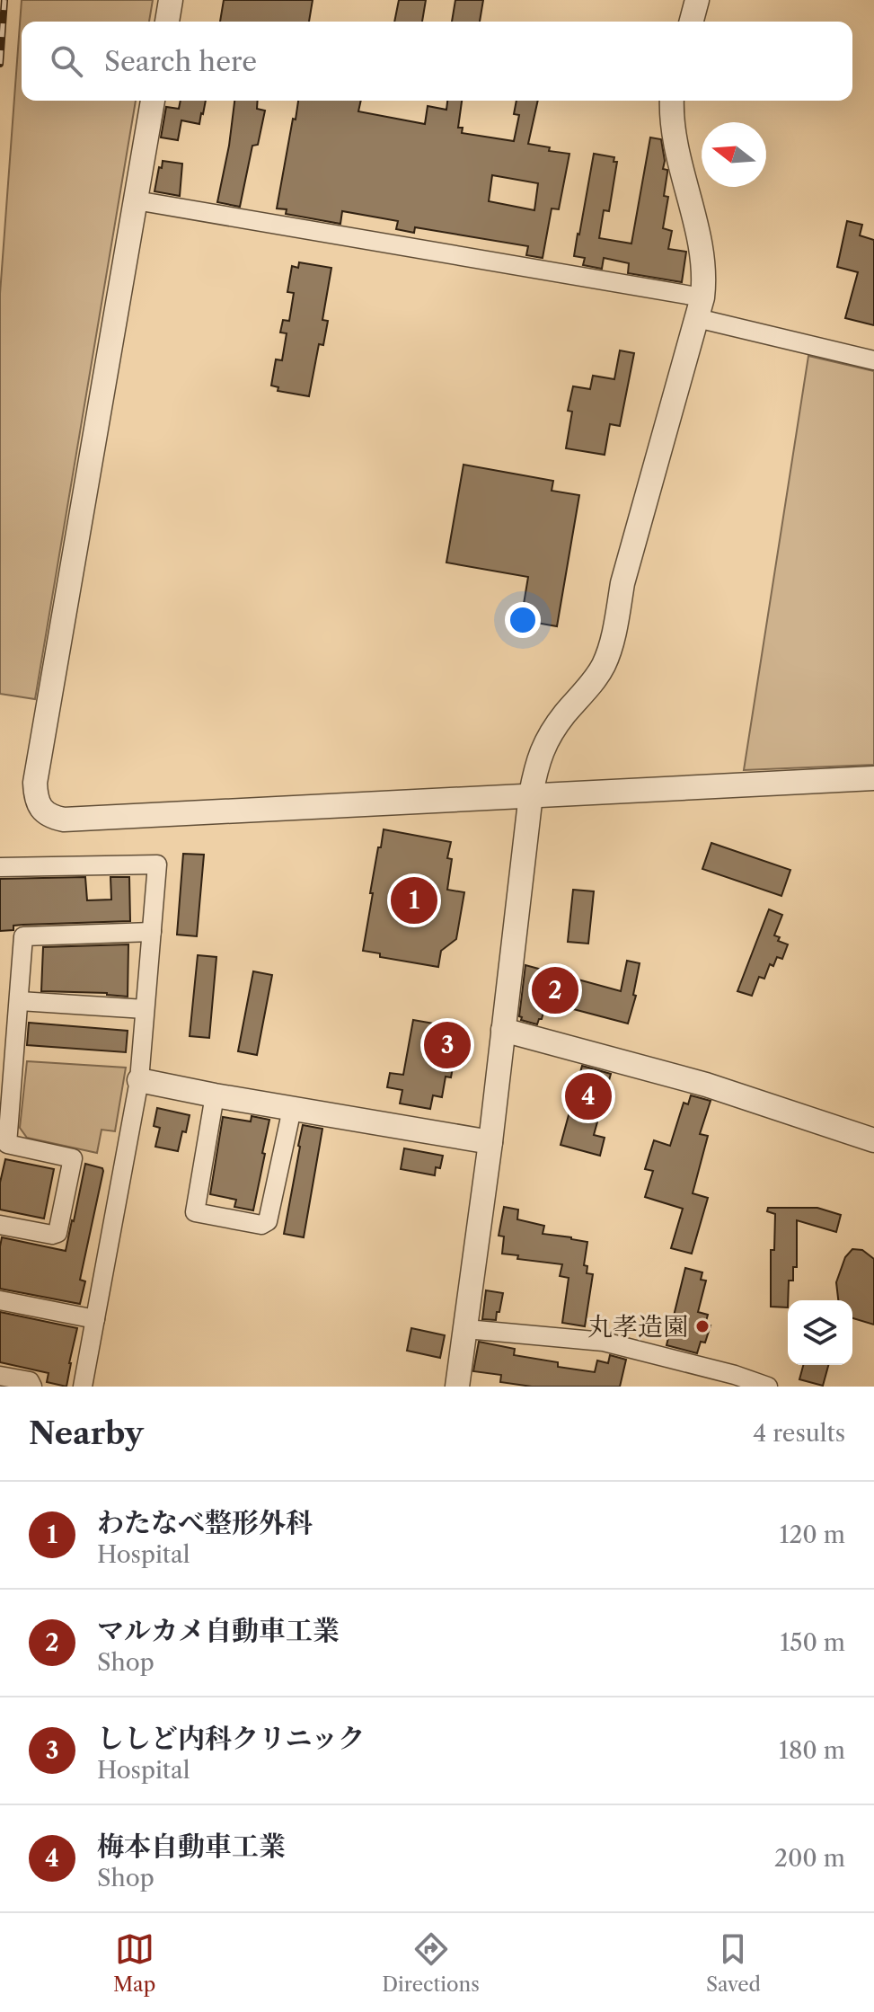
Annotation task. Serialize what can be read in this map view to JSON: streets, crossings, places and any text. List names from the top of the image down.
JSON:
{
  "places": ["丸孝造園"],
  "north": "left",
  "page": {
    "search": "Search here",
    "pins": [
      "1",
      "2",
      "3",
      "4"
    ],
    "heading": ["Nearby", "4 results"],
    "list": [
      {
        "mark": "1",
        "name": "わたなべ整形外科",
        "note": "Hospital",
        "value": "120 m"
      },
      {
        "mark": "2",
        "name": "マルカメ自動車工業",
        "note": "Shop",
        "value": "150 m"
      },
      {
        "mark": "3",
        "name": "ししど内科クリニック",
        "note": "Hospital",
        "value": "180 m"
      },
      {
        "mark": "4",
        "name": "梅本自動車工業",
        "note": "Shop",
        "value": "200 m"
      }
    ],
    "nav": ["Map", "Directions", "Saved"]
  }
}
